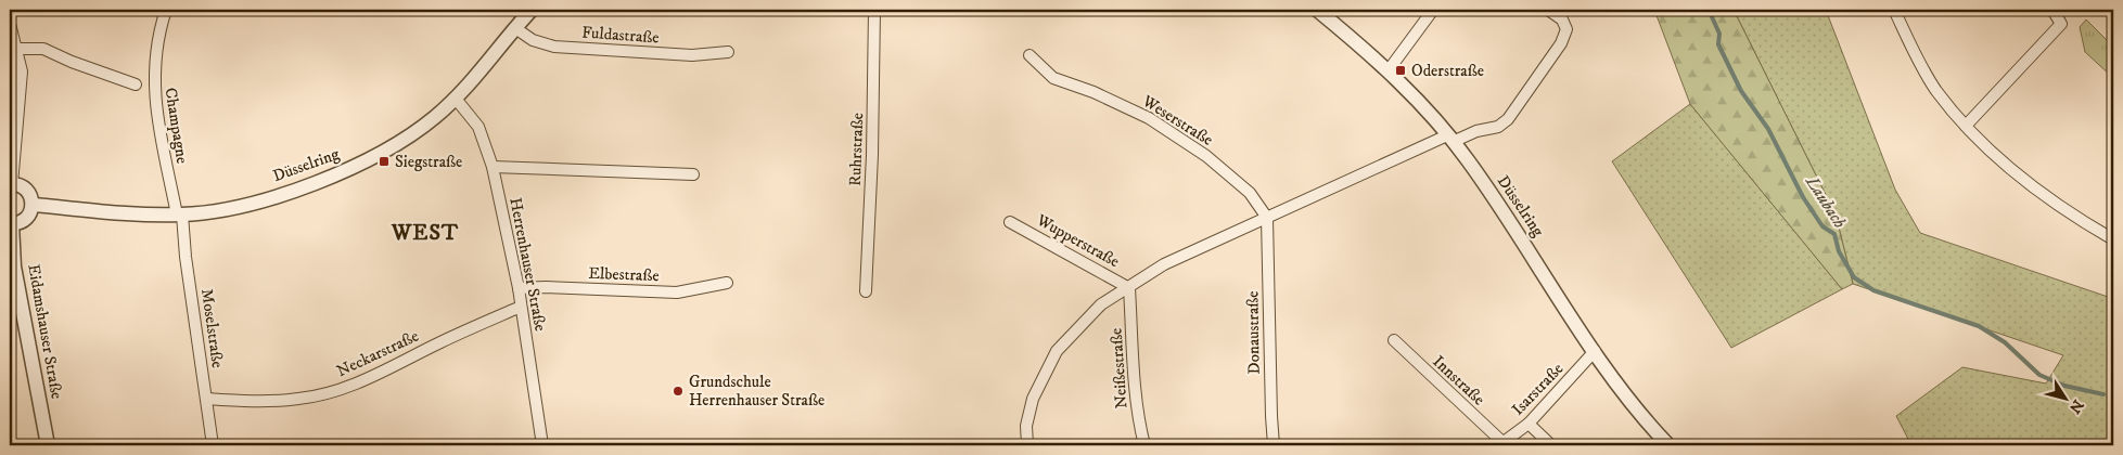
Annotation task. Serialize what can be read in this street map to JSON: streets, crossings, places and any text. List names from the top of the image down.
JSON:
{
  "streets": {
    "street": [
      "Fuldastraße",
      "Weserstraße",
      "Champagne",
      "Ruhrstraße",
      "Düsselring",
      "Wupperstraße",
      "Herrenhauser Straße",
      "Elbestraße",
      "Moselstraße",
      "Eidamshauser Straße",
      "Donaustraße",
      "Neckarstraße",
      "Neißestraße",
      "Innstraße",
      "Isarstraße"
    ]
  },
  "crossings": [
    ["Fuldastraße", "Düsselring"],
    ["Weserstraße", "Donaustraße"],
    ["Champagne", "Düsselring"],
    ["Champagne", "Moselstraße"],
    ["Düsselring", "Herrenhauser Straße"],
    ["Düsselring", "Moselstraße"],
    ["Düsselring", "Isarstraße"],
    ["Wupperstraße", "Neißestraße"],
    ["Herrenhauser Straße", "Elbestraße"],
    ["Herrenhauser Straße", "Neckarstraße"],
    ["Moselstraße", "Neckarstraße"],
    ["Innstraße", "Isarstraße"]
  ],
  "districts": ["WEST"],
  "water": ["Laubach"],
  "places": {
    "transit": ["Oderstraße", "Siegstraße"],
    "other": ["Grundschule Herrenhauser Straße"]
  },
  "north": "bottom right"
}
